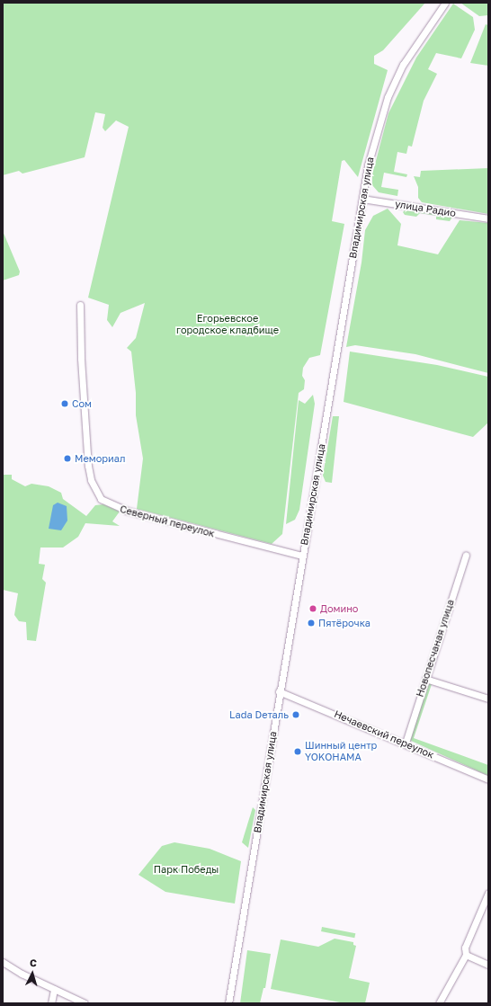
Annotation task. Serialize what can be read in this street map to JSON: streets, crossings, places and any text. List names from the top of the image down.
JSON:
{
  "streets": {
    "street": [
      "Владимирская улица",
      "улица Радио",
      "Северный переулок",
      "Новопесчаная улица",
      "Нечаевский переулок"
    ]
  },
  "crossings": [
    ["Владимирская улица", "улица Радио"],
    ["Владимирская улица", "Северный переулок"],
    ["Владимирская улица", "Нечаевский переулок"],
    ["Новопесчаная улица", "Нечаевский переулок"]
  ],
  "parks": ["Егорьевское городское кладбище", "Парк Победы"],
  "places": [
    "Сом",
    "Мемориал",
    "Домино",
    "Пятёрочка",
    "Lada Dеталь",
    "Шинный центр YOKOHAMA"
  ],
  "north": "top"
}
